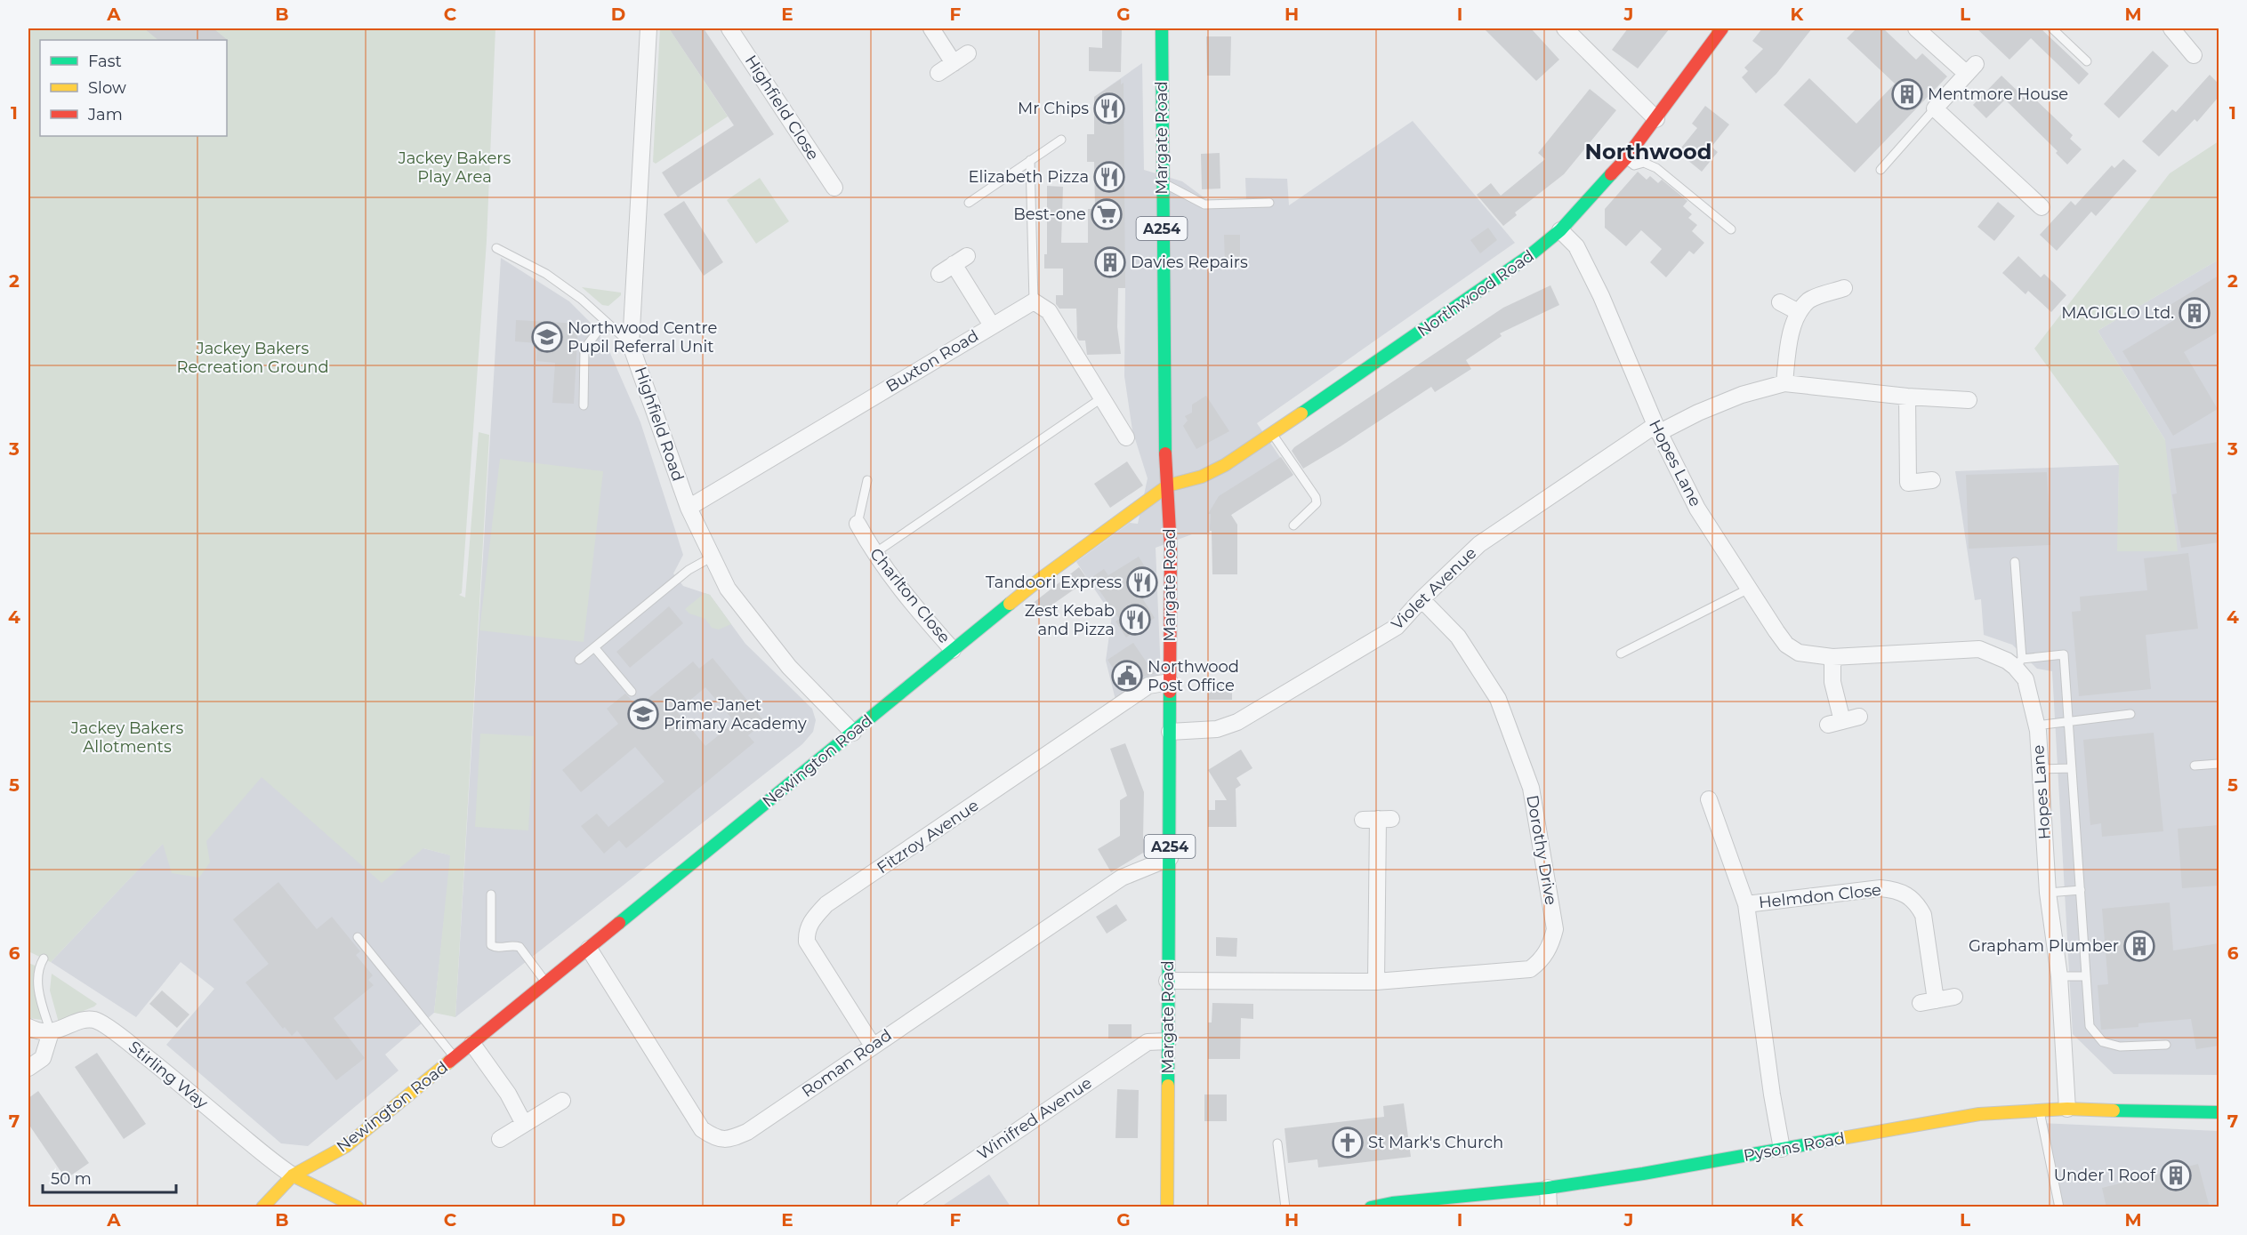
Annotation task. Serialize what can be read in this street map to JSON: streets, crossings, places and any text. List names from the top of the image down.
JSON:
{
  "streets": {
    "main road": [
      "Margate Road",
      "A254",
      "Northwood Road",
      "Newington Road",
      "Pysons Road"
    ],
    "street": [
      "Highfield Close",
      "Buxton Road",
      "Highfield Road",
      "Hopes Lane",
      "Violet Avenue",
      "Charlton Close",
      "Fitzroy Avenue",
      "Dorothy Drive",
      "Helmdon Close",
      "Roman Road",
      "Stirling Way",
      "Winifred Avenue"
    ]
  },
  "crossings": [
    ["Margate Road", "Northwood Road"],
    ["Margate Road", "Violet Avenue"],
    ["Margate Road", "Newington Road"],
    ["Margate Road", "Fitzroy Avenue"],
    ["Margate Road", "Dorothy Drive"],
    ["Margate Road", "Roman Road"],
    ["Margate Road", "Winifred Avenue"],
    ["Northwood Road", "Hopes Lane"],
    ["Northwood Road", "Newington Road"],
    ["Buxton Road", "Highfield Road"],
    ["Highfield Road", "Newington Road"],
    ["Hopes Lane", "Violet Avenue"],
    ["Hopes Lane", "Pysons Road"],
    ["Violet Avenue", "Dorothy Drive"],
    ["Charlton Close", "Newington Road"],
    ["Newington Road", "Roman Road"],
    ["Newington Road", "Stirling Way"],
    ["Fitzroy Avenue", "Roman Road"],
    ["Helmdon Close", "Pysons Road"]
  ],
  "districts": ["Northwood"],
  "parks": ["Jackey Bakers Play Area", "Jackey Bakers Recreation Ground", "Jackey Bakers Allotments"],
  "places": {
    "building": [
      "Mentmore House",
      "Davies Repairs",
      "MAGIGLO Ltd.",
      "Grapham Plumber",
      "Under 1 Roof"
    ],
    "restaurant": [
      "Mr Chips",
      "Elizabeth Pizza",
      "Tandoori Express",
      "Zest Kebab and Pizza"
    ],
    "supermarket": ["Best-one"],
    "school or university": ["Northwood Centre Pupil Referral Unit", "Dame Janet Primary Academy"],
    "public building": ["Northwood Post Office"],
    "church": ["St Mark's Church"]
  },
  "legend": ["Fast", "Slow", "Jam"],
  "scale_bar": "50 m",
  "grid": {
    "columns": [
      "A",
      "B",
      "C",
      "D",
      "E",
      "F",
      "G",
      "H",
      "I",
      "J",
      "K",
      "L",
      "M"
    ],
    "rows": [
      "1",
      "2",
      "3",
      "4",
      "5",
      "6",
      "7"
    ]
  }
}
